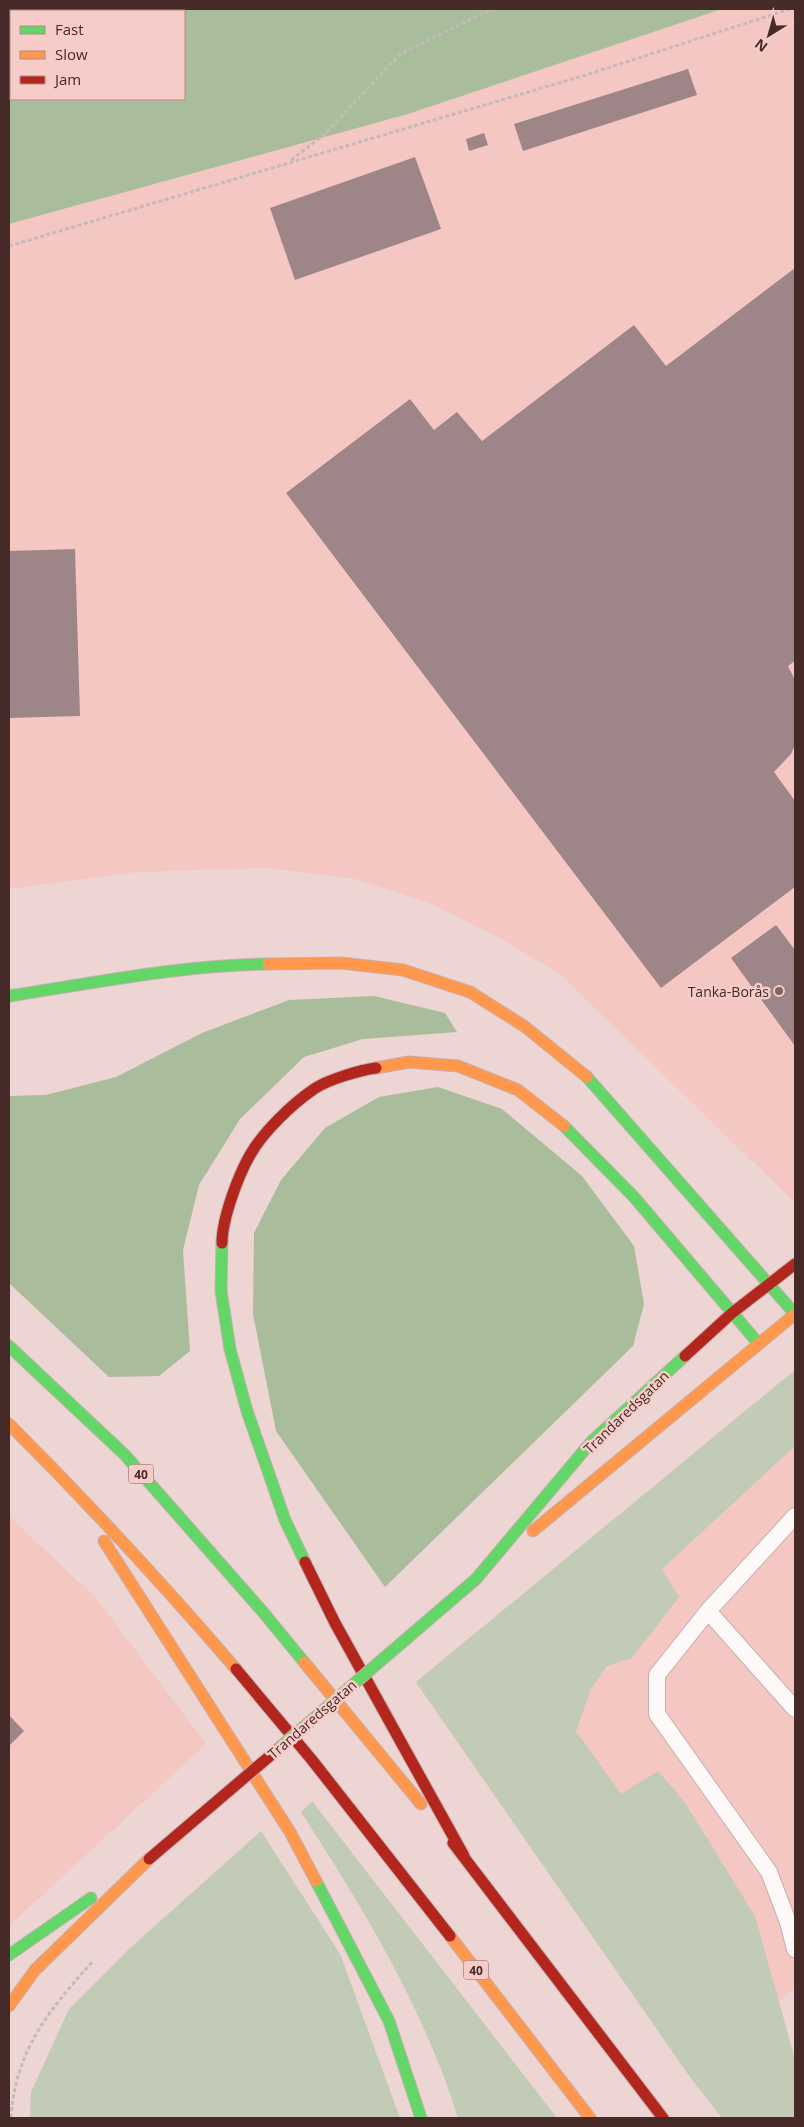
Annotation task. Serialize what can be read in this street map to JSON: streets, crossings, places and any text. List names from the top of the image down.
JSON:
{
  "streets": {
    "main road": ["Trandaredsgatan", "40"]
  },
  "places": ["Tanka-Borås"],
  "legend": ["Fast", "Slow", "Jam"],
  "north": "bottom left"
}
